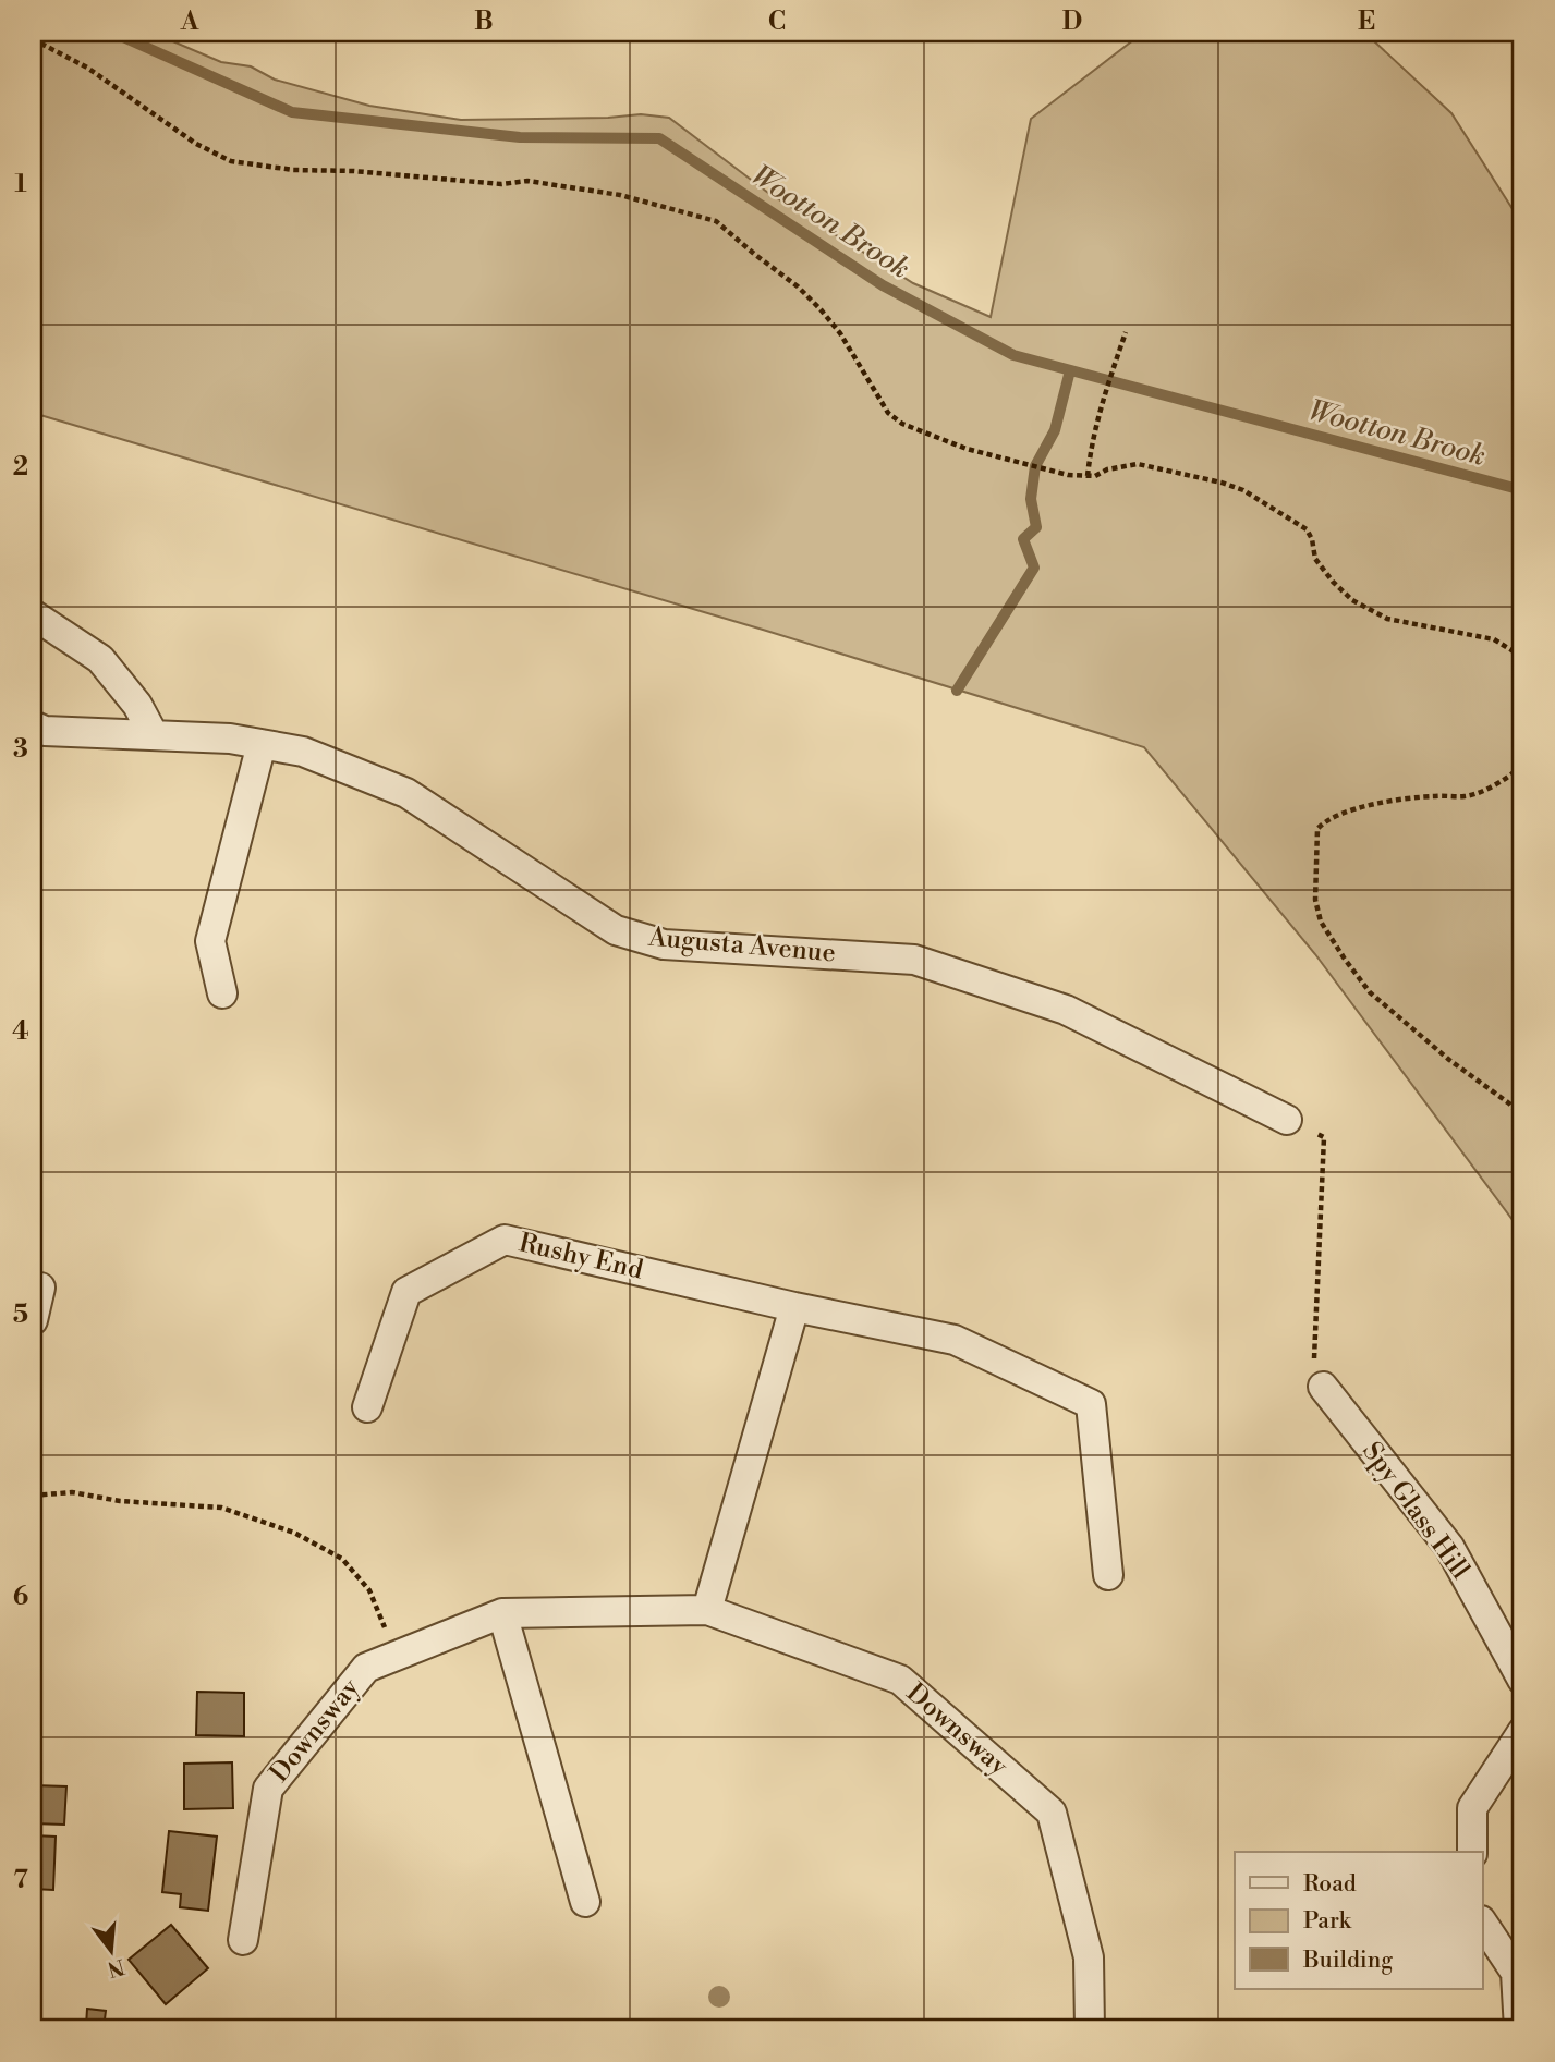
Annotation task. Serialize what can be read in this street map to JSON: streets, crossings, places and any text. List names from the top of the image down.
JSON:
{
  "streets": {
    "street": [
      "Augusta Avenue",
      "Rushy End",
      "Spy Glass Hill",
      "Downsway"
    ]
  },
  "water": ["Wootton Brook"],
  "legend": ["Road", "Park", "Building"],
  "north": "bottom",
  "grid": {
    "columns": [
      "A",
      "B",
      "C",
      "D",
      "E"
    ],
    "rows": [
      "1",
      "2",
      "3",
      "4",
      "5",
      "6",
      "7"
    ]
  }
}
